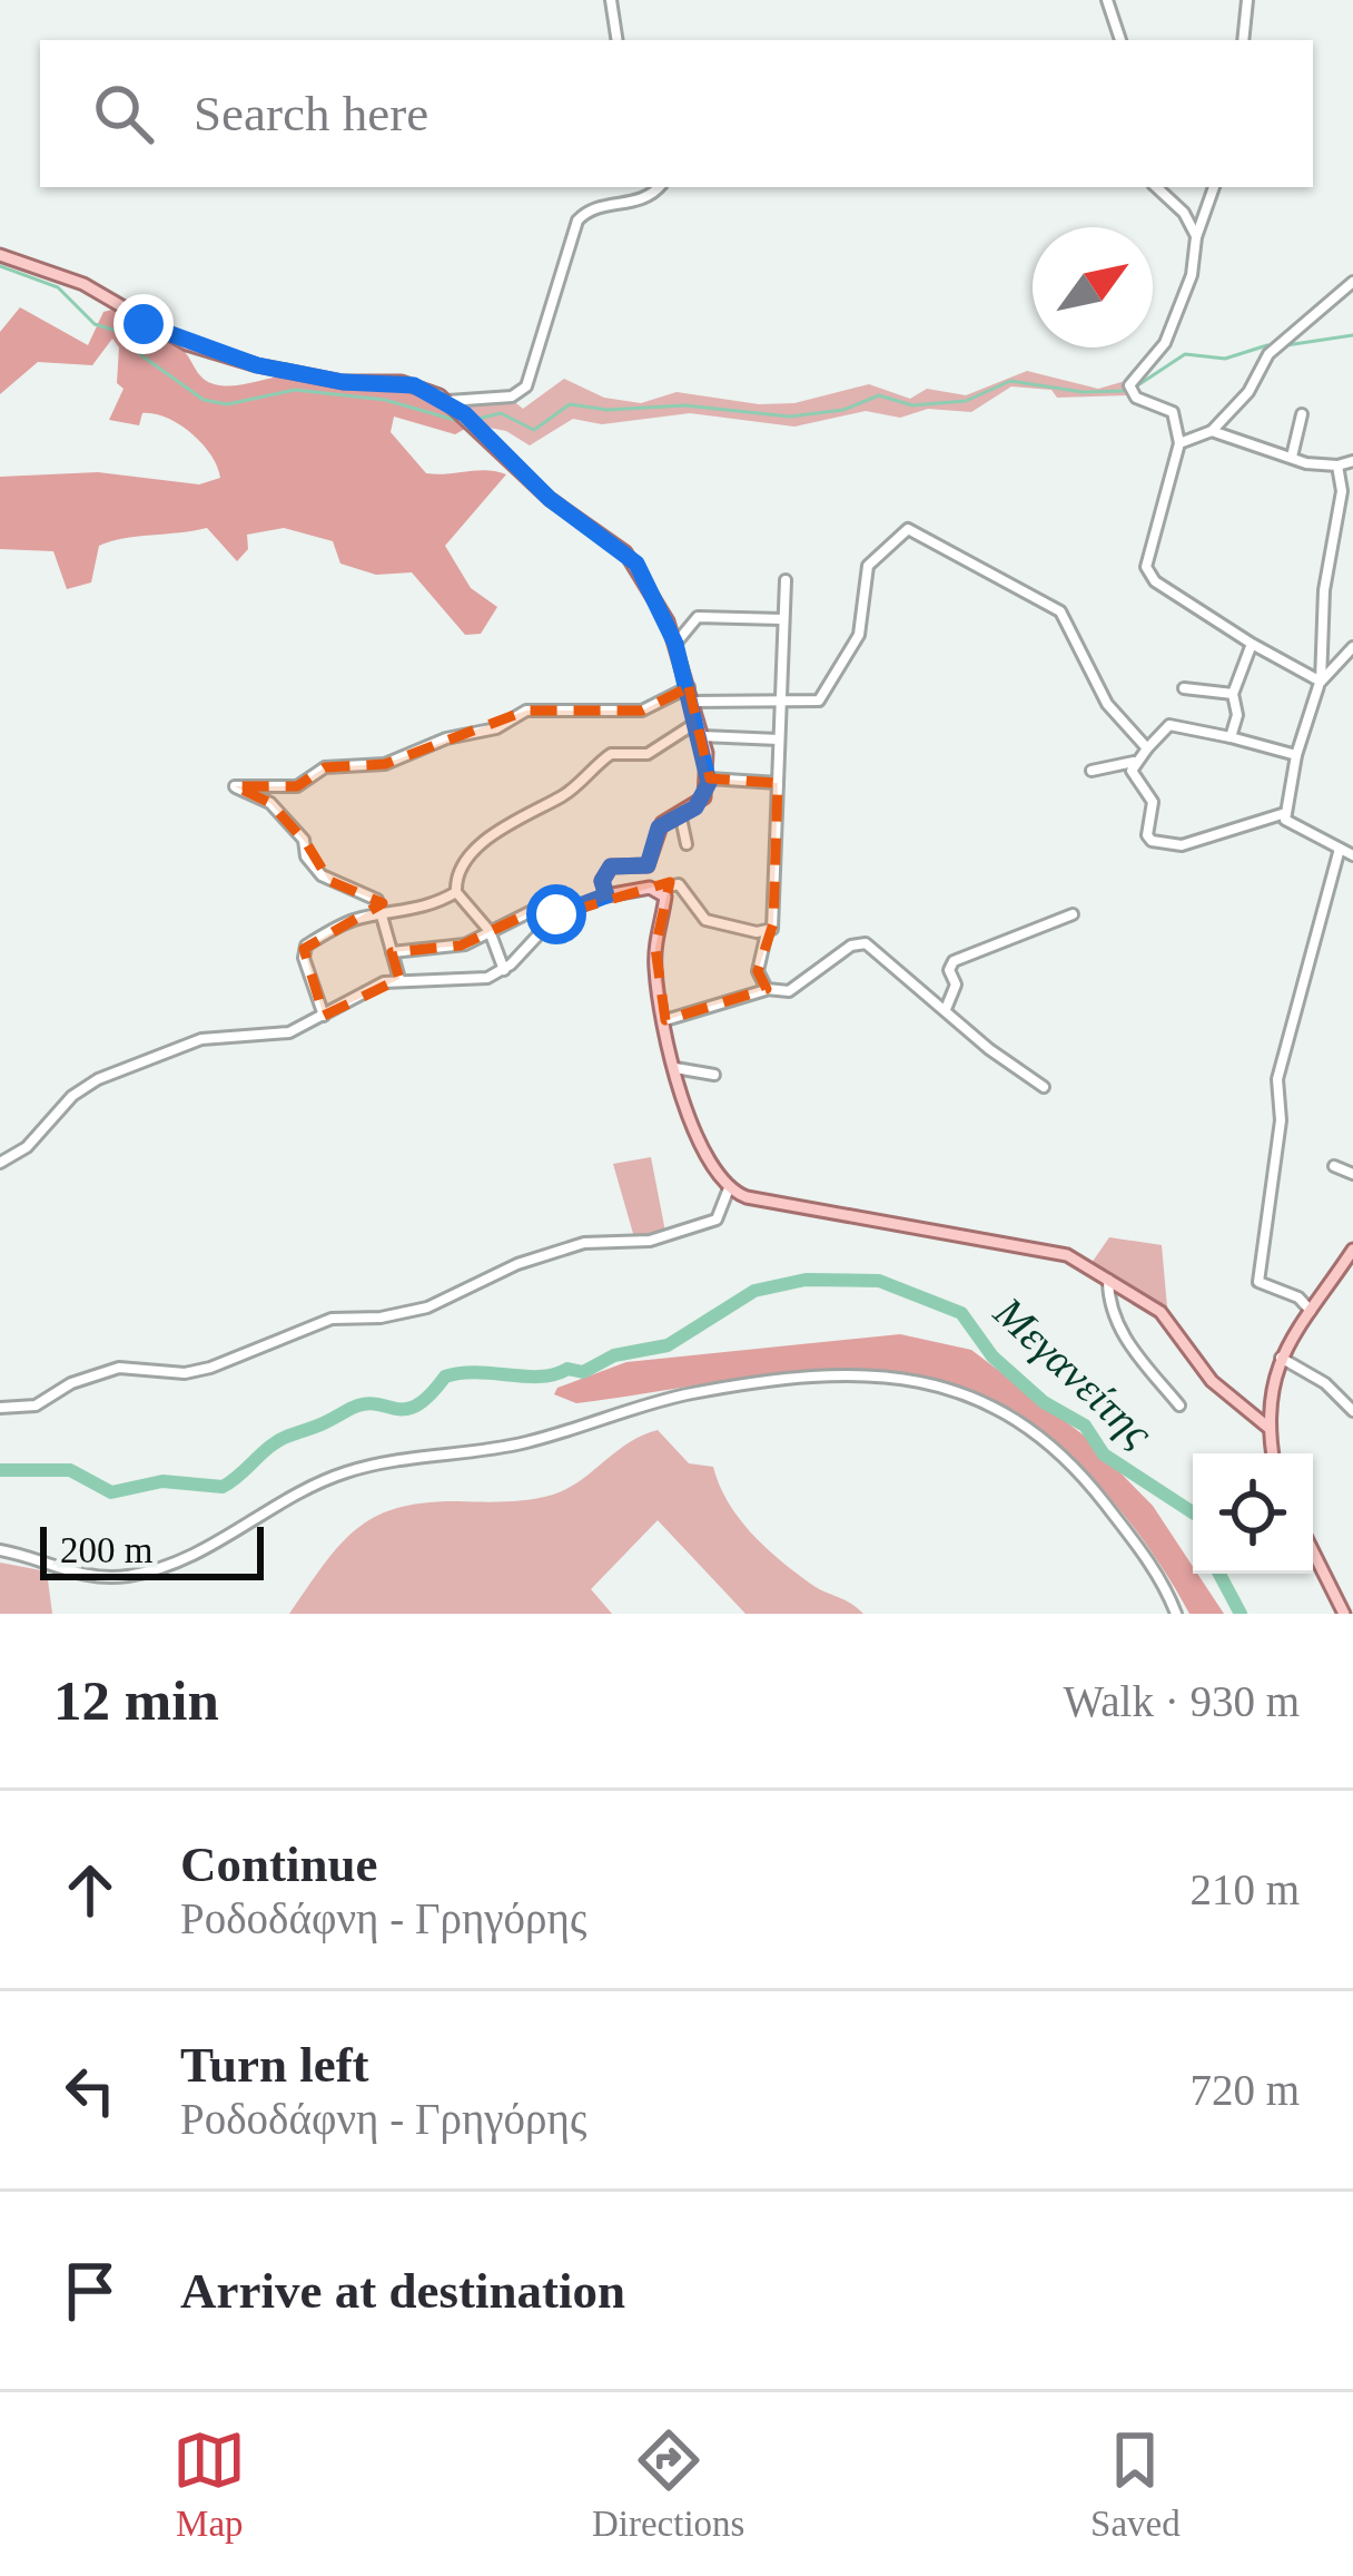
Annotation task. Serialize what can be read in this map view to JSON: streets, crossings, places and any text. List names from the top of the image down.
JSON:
{
  "water": ["Μεγανείτης"],
  "scale_bar": "200 m",
  "north": "top right",
  "page": {
    "search": "Search here",
    "scale": "200 m",
    "heading": ["12 min", "Walk · 930 m"],
    "list": [
      ["Continue", "Ροδοδάφνη - Γρηγόρης", "210 m"],
      ["Turn left", "Ροδοδάφνη - Γρηγόρης", "720 m"],
      "Arrive at destination"
    ],
    "nav": ["Map", "Directions", "Saved"]
  }
}
